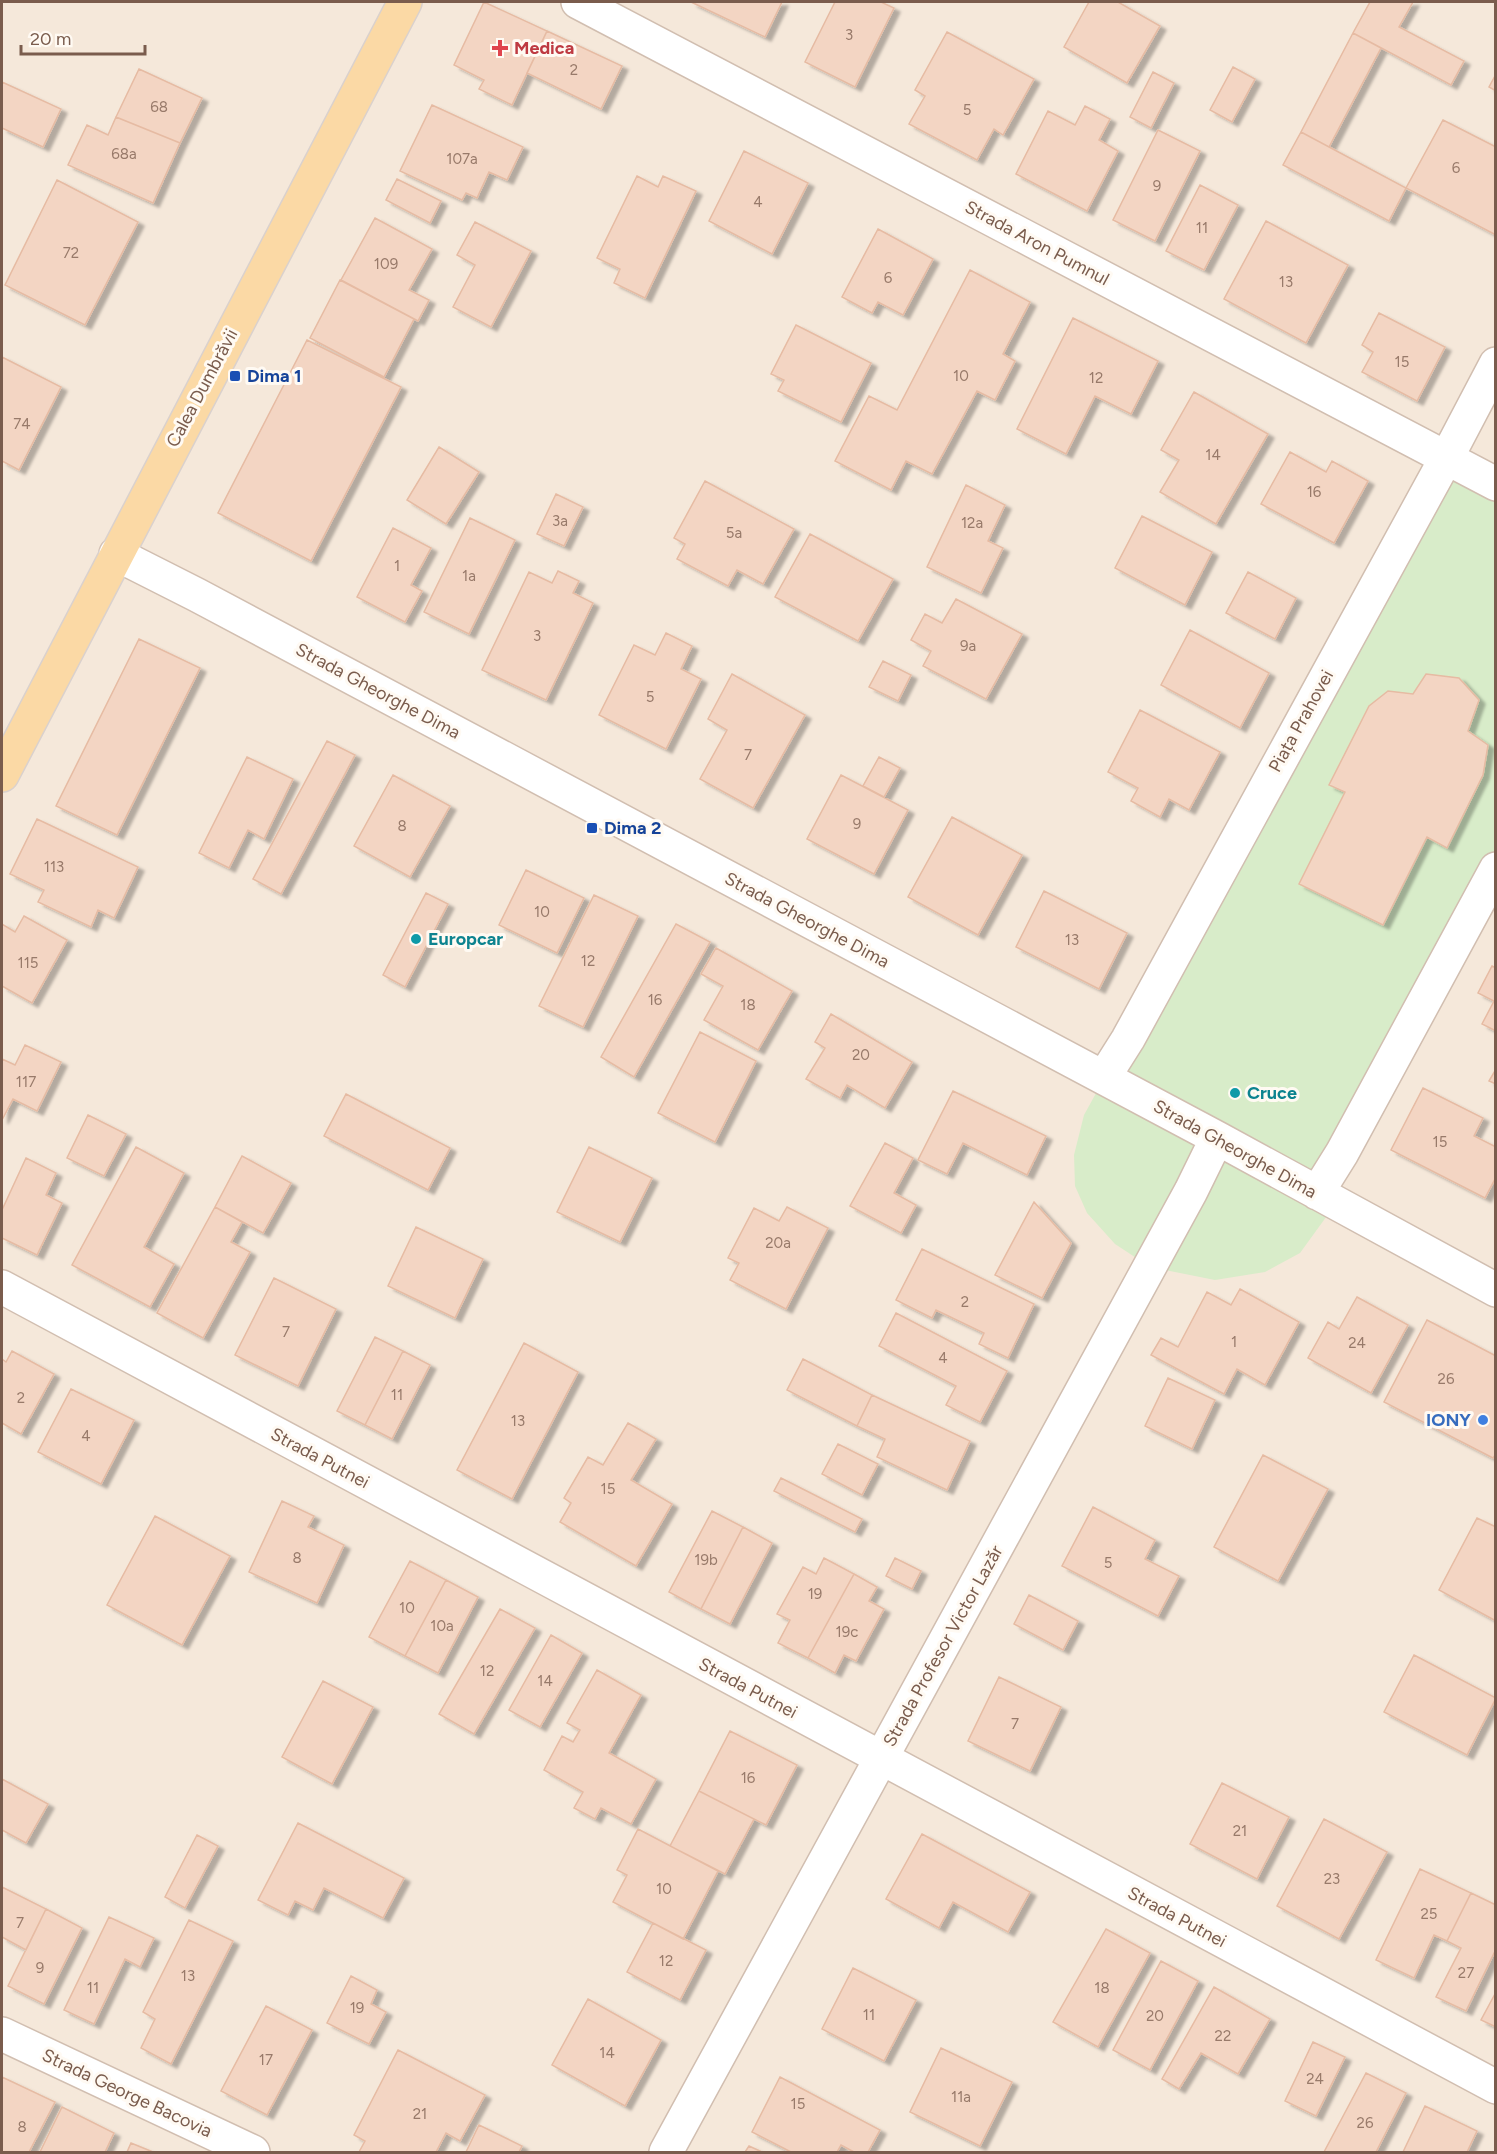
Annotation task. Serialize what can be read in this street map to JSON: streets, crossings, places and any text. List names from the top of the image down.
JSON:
{
  "streets": {
    "main road": ["Calea Dumbrăvii"],
    "street": [
      "Strada Aron Pumnul",
      "Strada Gheorghe Dima",
      "Piața Prahovei",
      "Strada Putnei",
      "Strada Profesor Victor Lazăr",
      "Strada George Bacovia"
    ]
  },
  "crossings": [
    ["Strada Aron Pumnul", "Piața Prahovei"],
    ["Calea Dumbrăvii", "Strada Gheorghe Dima"],
    ["Strada Gheorghe Dima", "Piața Prahovei"],
    ["Strada Gheorghe Dima", "Strada Profesor Victor Lazăr"],
    ["Strada Putnei", "Strada Profesor Victor Lazăr"]
  ],
  "places": {
    "health": ["Medica"],
    "transit": ["Dima 1", "Dima 2"],
    "other": ["Europcar", "Cruce", "IONY"]
  },
  "house_numbers": [
    "3",
    "2",
    "68",
    "5",
    "68a",
    "107a",
    "6",
    "9",
    "4",
    "11",
    "72",
    "109",
    "6",
    "13",
    "15",
    "10",
    "12",
    "74",
    "14",
    "16",
    "3a",
    "12a",
    "5a",
    "1",
    "1a",
    "3",
    "9a",
    "5",
    "7",
    "9",
    "8",
    "113",
    "10",
    "13",
    "12",
    "115",
    "16",
    "18",
    "20",
    "117",
    "15",
    "20a",
    "2",
    "7",
    "1",
    "24",
    "4",
    "26",
    "11",
    "2",
    "13",
    "4",
    "15",
    "8",
    "19b",
    "5",
    "19",
    "10",
    "10a",
    "19c",
    "12",
    "14",
    "7",
    "16",
    "21",
    "23",
    "10",
    "25",
    "7",
    "12",
    "9",
    "27",
    "13",
    "11",
    "18",
    "19",
    "11",
    "20",
    "22",
    "14",
    "17",
    "24",
    "11a",
    "15",
    "21",
    "26",
    "8"
  ],
  "scale_bar": "20 m"
}
